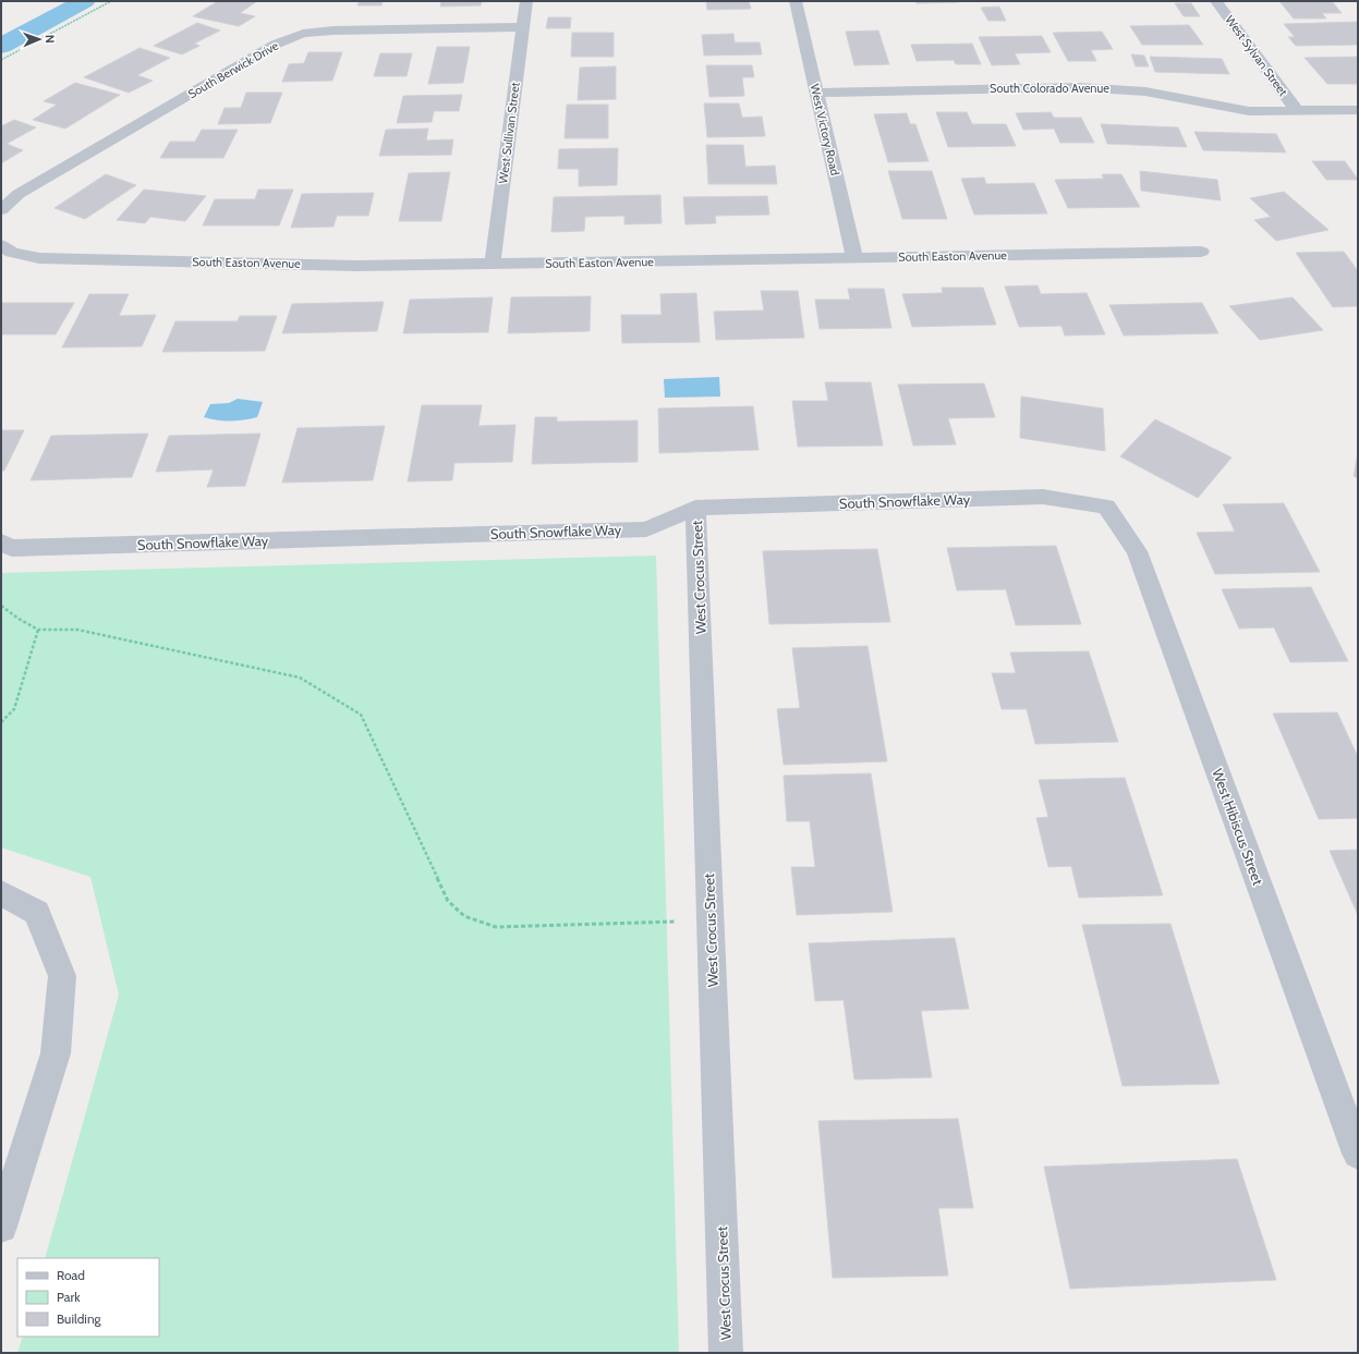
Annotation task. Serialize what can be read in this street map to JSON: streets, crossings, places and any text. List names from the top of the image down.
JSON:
{
  "streets": {
    "street": [
      "West Sylvan Street",
      "South Berwick Drive",
      "South Colorado Avenue",
      "West Victory Road",
      "West Sullivan Street",
      "South Easton Avenue",
      "South Snowflake Way",
      "West Crocus Street",
      "West Hibiscus Street"
    ]
  },
  "crossings": [
    ["West Sylvan Street", "South Colorado Avenue"],
    ["South Berwick Drive", "West Sullivan Street"],
    ["South Colorado Avenue", "West Victory Road"],
    ["West Victory Road", "South Easton Avenue"],
    ["West Sullivan Street", "South Easton Avenue"],
    ["South Snowflake Way", "West Crocus Street"],
    ["South Snowflake Way", "West Hibiscus Street"]
  ],
  "legend": ["Road", "Park", "Building"],
  "north": "right"
}
